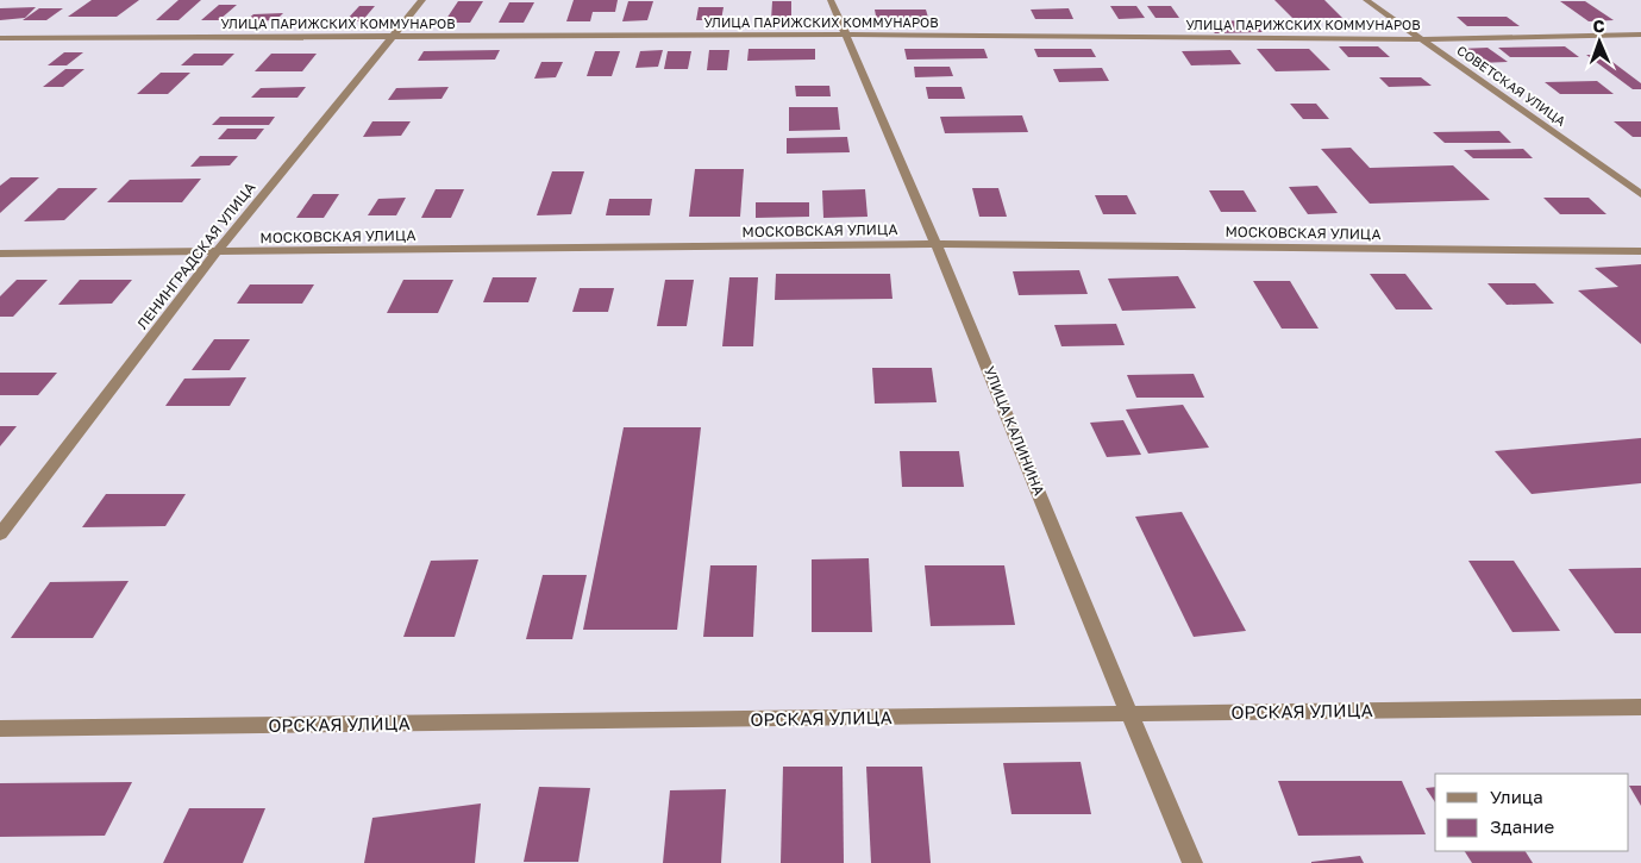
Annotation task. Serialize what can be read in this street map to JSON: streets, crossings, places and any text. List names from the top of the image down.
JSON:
{
  "streets": {
    "street": [
      "УЛИЦА ПАРИЖСКИХ КОММУНАРОВ",
      "СОВЕТСКАЯ УЛИЦА",
      "МОСКОВСКАЯ УЛИЦА",
      "ЛЕНИНГРАДСКАЯ УЛИЦА",
      "УЛИЦА КАЛИНИНА",
      "ОРСКАЯ УЛИЦА"
    ]
  },
  "crossings": [
    ["УЛИЦА ПАРИЖСКИХ КОММУНАРОВ", "СОВЕТСКАЯ УЛИЦА"],
    ["УЛИЦА ПАРИЖСКИХ КОММУНАРОВ", "ЛЕНИНГРАДСКАЯ УЛИЦА"],
    ["УЛИЦА ПАРИЖСКИХ КОММУНАРОВ", "УЛИЦА КАЛИНИНА"],
    ["МОСКОВСКАЯ УЛИЦА", "ЛЕНИНГРАДСКАЯ УЛИЦА"],
    ["МОСКОВСКАЯ УЛИЦА", "УЛИЦА КАЛИНИНА"],
    ["УЛИЦА КАЛИНИНА", "ОРСКАЯ УЛИЦА"]
  ],
  "legend": ["Улица", "Здание"],
  "north": "top"
}
